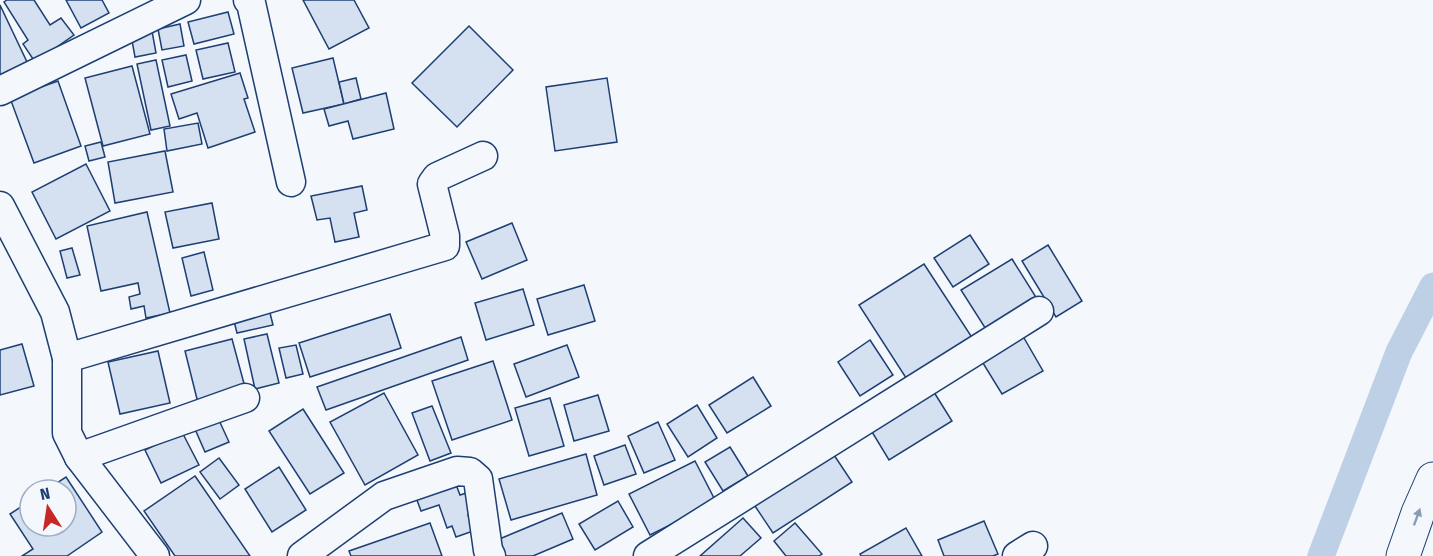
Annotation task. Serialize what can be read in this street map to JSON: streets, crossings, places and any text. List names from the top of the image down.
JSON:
{
  "north": "top"
}
